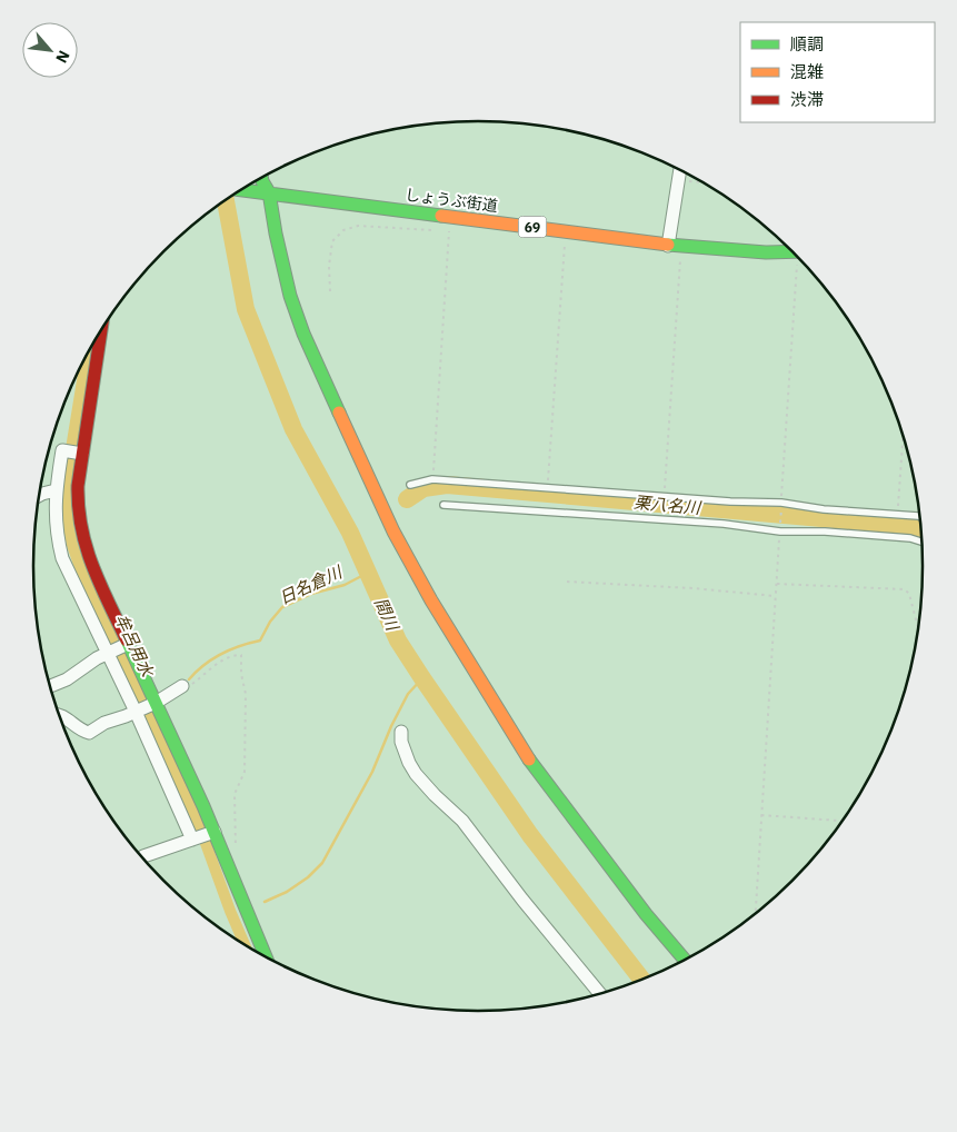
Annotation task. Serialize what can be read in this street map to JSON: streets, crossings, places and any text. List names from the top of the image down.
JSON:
{
  "streets": {
    "street": ["しょうぶ街道", "69"]
  },
  "water": [
    "栗八名川",
    "日名倉川",
    "間川",
    "牟呂用水"
  ],
  "legend": ["順調", "混雑", "渋滞"],
  "north": "bottom right"
}
